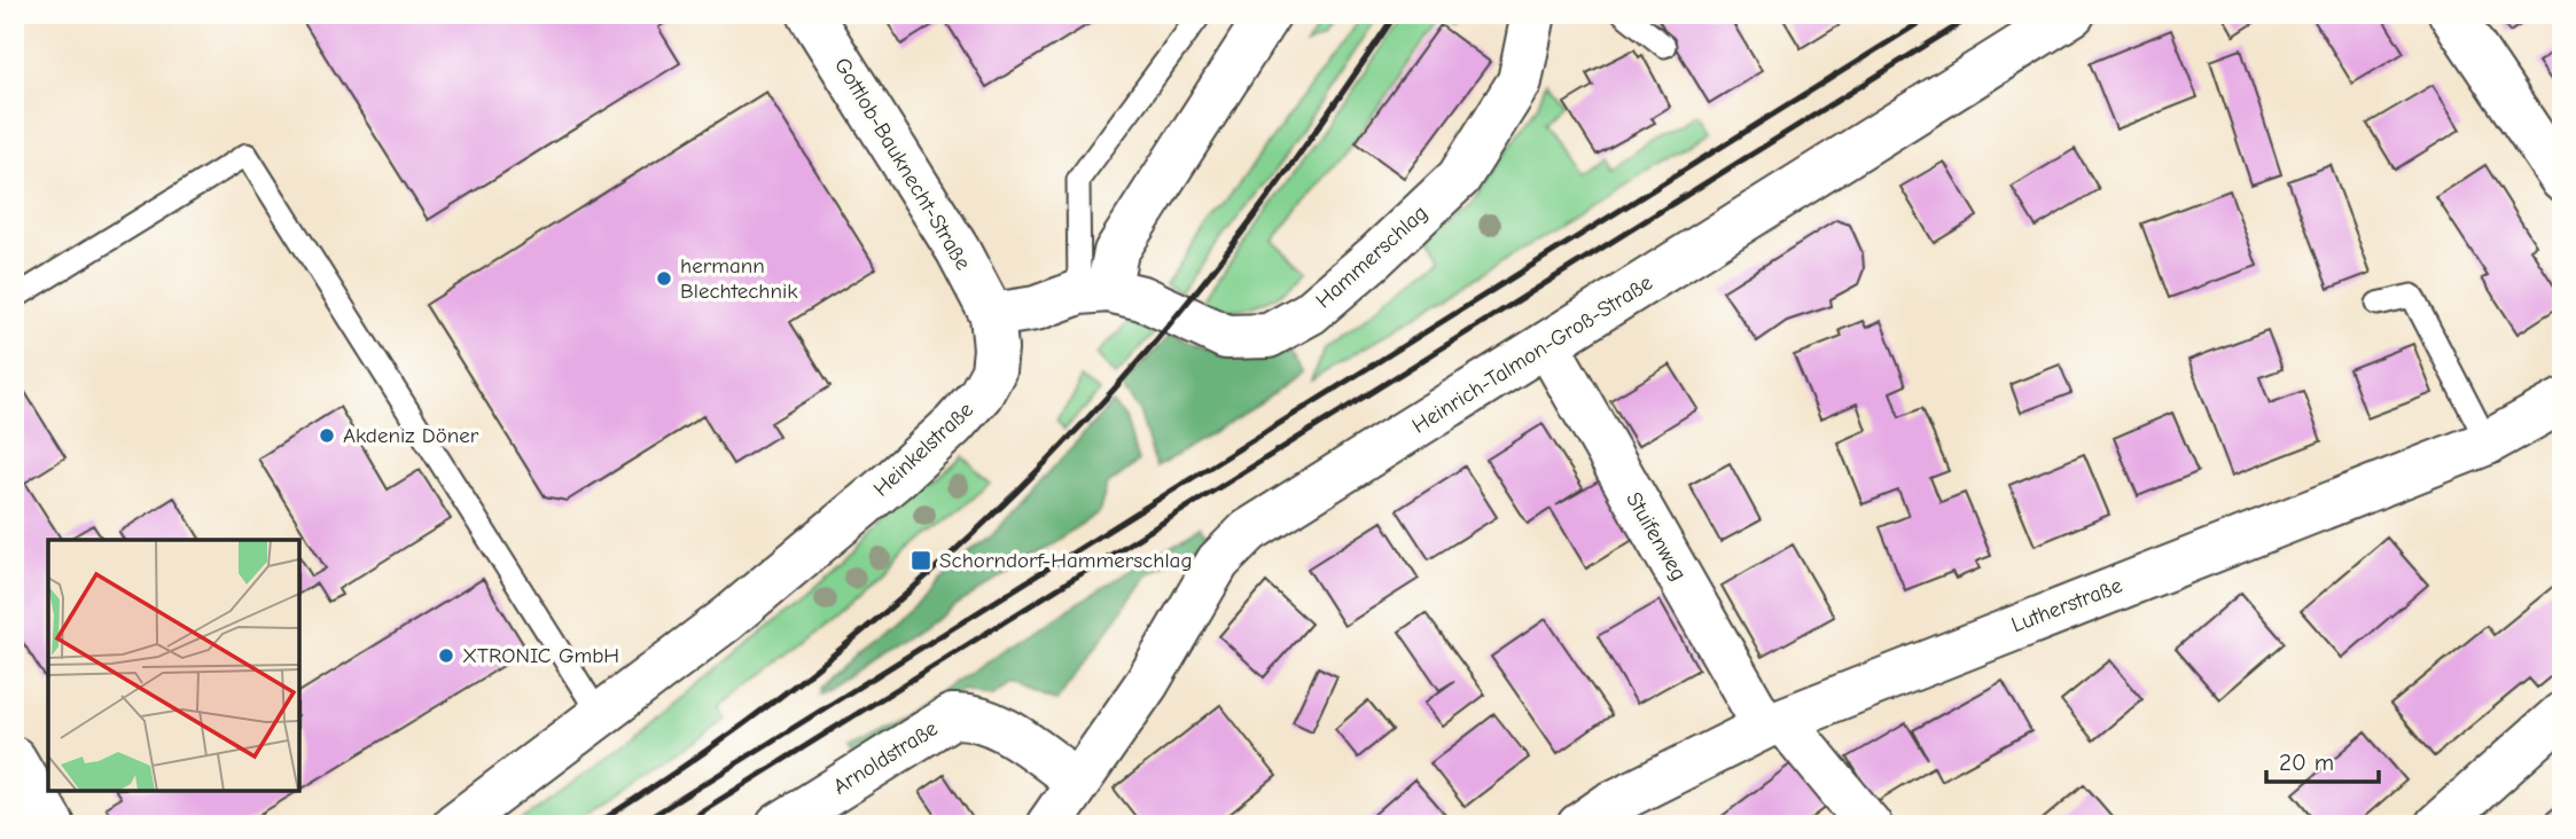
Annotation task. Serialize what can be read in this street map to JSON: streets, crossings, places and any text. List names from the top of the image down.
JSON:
{
  "streets": {
    "street": [
      "Gottlob-Bauknecht-Straße",
      "Hammerschlag",
      "Heinrich-Talmon-Groß-Straße",
      "Heinkelstraße",
      "Stuifenweg",
      "Lutherstraße",
      "Arnoldstraße"
    ]
  },
  "crossings": [
    ["Gottlob-Bauknecht-Straße", "Heinkelstraße"],
    ["Heinrich-Talmon-Groß-Straße", "Stuifenweg"],
    ["Heinrich-Talmon-Groß-Straße", "Arnoldstraße"],
    ["Stuifenweg", "Lutherstraße"]
  ],
  "places": {
    "other": ["hermann Blechtechnik", "Akdeniz Döner", "XTRONIC GmbH"],
    "transit": ["Schorndorf-Hammerschlag"]
  },
  "scale_bar": "20 m"
}
